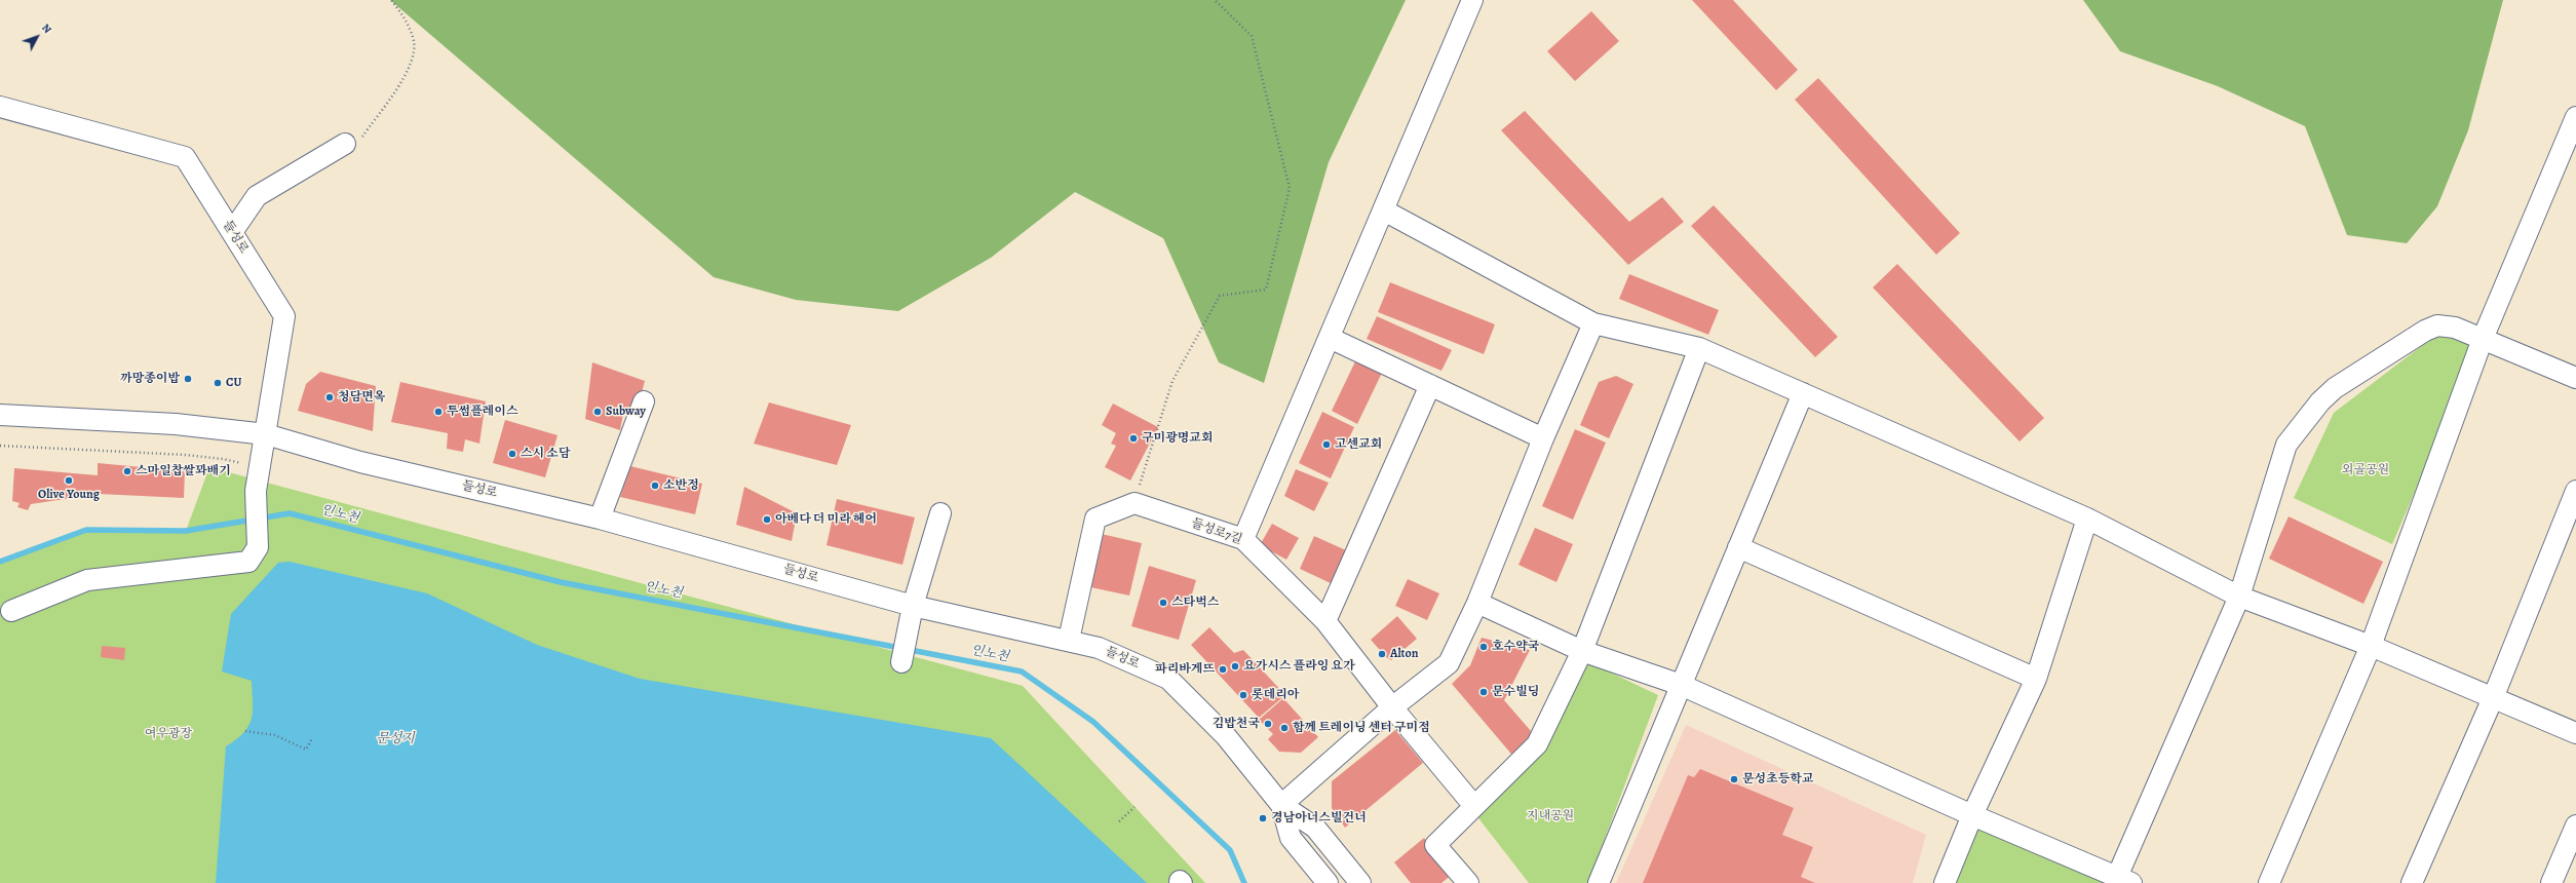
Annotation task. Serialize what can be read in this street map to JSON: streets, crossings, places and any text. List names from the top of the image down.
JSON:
{
  "streets": {
    "street": ["들성로", "들성로7길"]
  },
  "water": ["인노천", "문성지"],
  "parks": ["외골공원", "여우광장", "지내공원"],
  "places": [
    "까망종이밥",
    "CU",
    "청담면옥",
    "투썸플레이스",
    "Subway",
    "구미광명교회",
    "고센교회",
    "스시 소담",
    "스마일찹쌀꽈배기",
    "Olive Young",
    "소반정",
    "아베다 더 미라 헤어",
    "스타벅스",
    "호수약국",
    "Alton",
    "요가시스 플라잉 요가",
    "파리바게뜨",
    "문수빌딩",
    "롯데리아",
    "김밥천국",
    "함께 트레이닝 센터 구미점",
    "문성초등학교",
    "경남아너스빌건너"
  ],
  "north": "top right"
}
